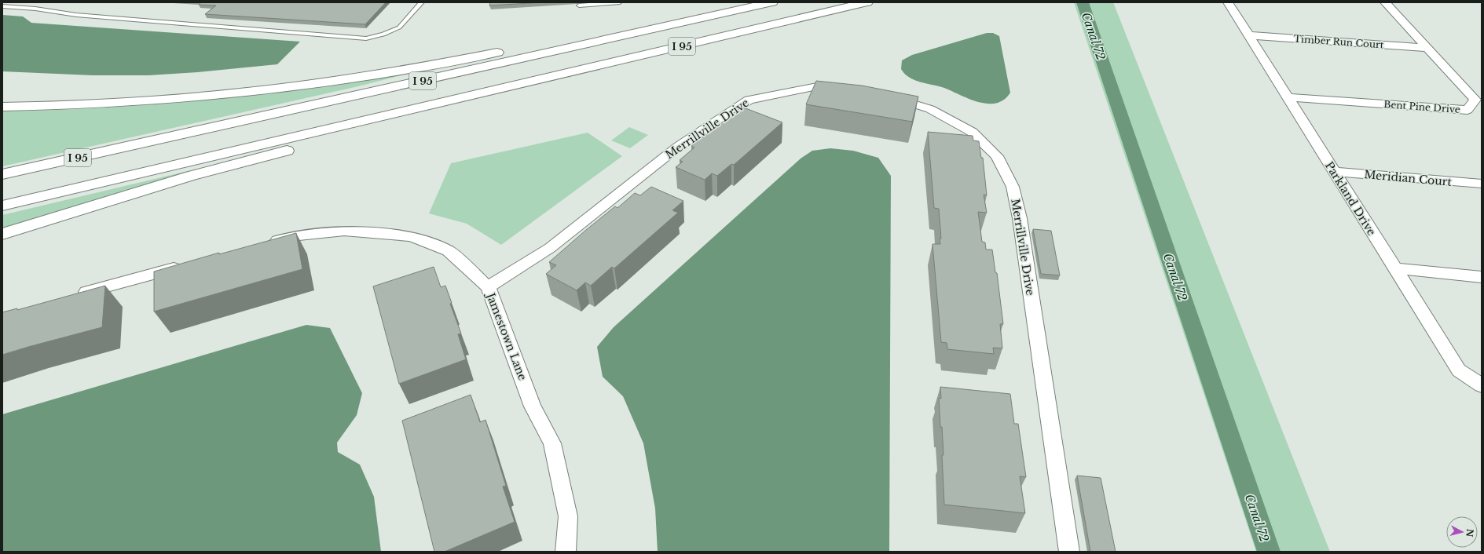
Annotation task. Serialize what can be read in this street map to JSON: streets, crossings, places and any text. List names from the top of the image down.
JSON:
{
  "streets": {
    "highway": ["I 95"],
    "street": [
      "Timber Run Court",
      "Bent Pine Drive",
      "Merrillville Drive",
      "Meridian Court",
      "Parkland Drive",
      "Jamestown Lane"
    ]
  },
  "crossings": [
    ["Timber Run Court", "Bent Pine Drive"],
    ["Timber Run Court", "Parkland Drive"],
    ["Bent Pine Drive", "Parkland Drive"],
    ["Merrillville Drive", "Jamestown Lane"],
    ["Meridian Court", "Parkland Drive"]
  ],
  "water": ["Canal 72"],
  "north": "right"
}
